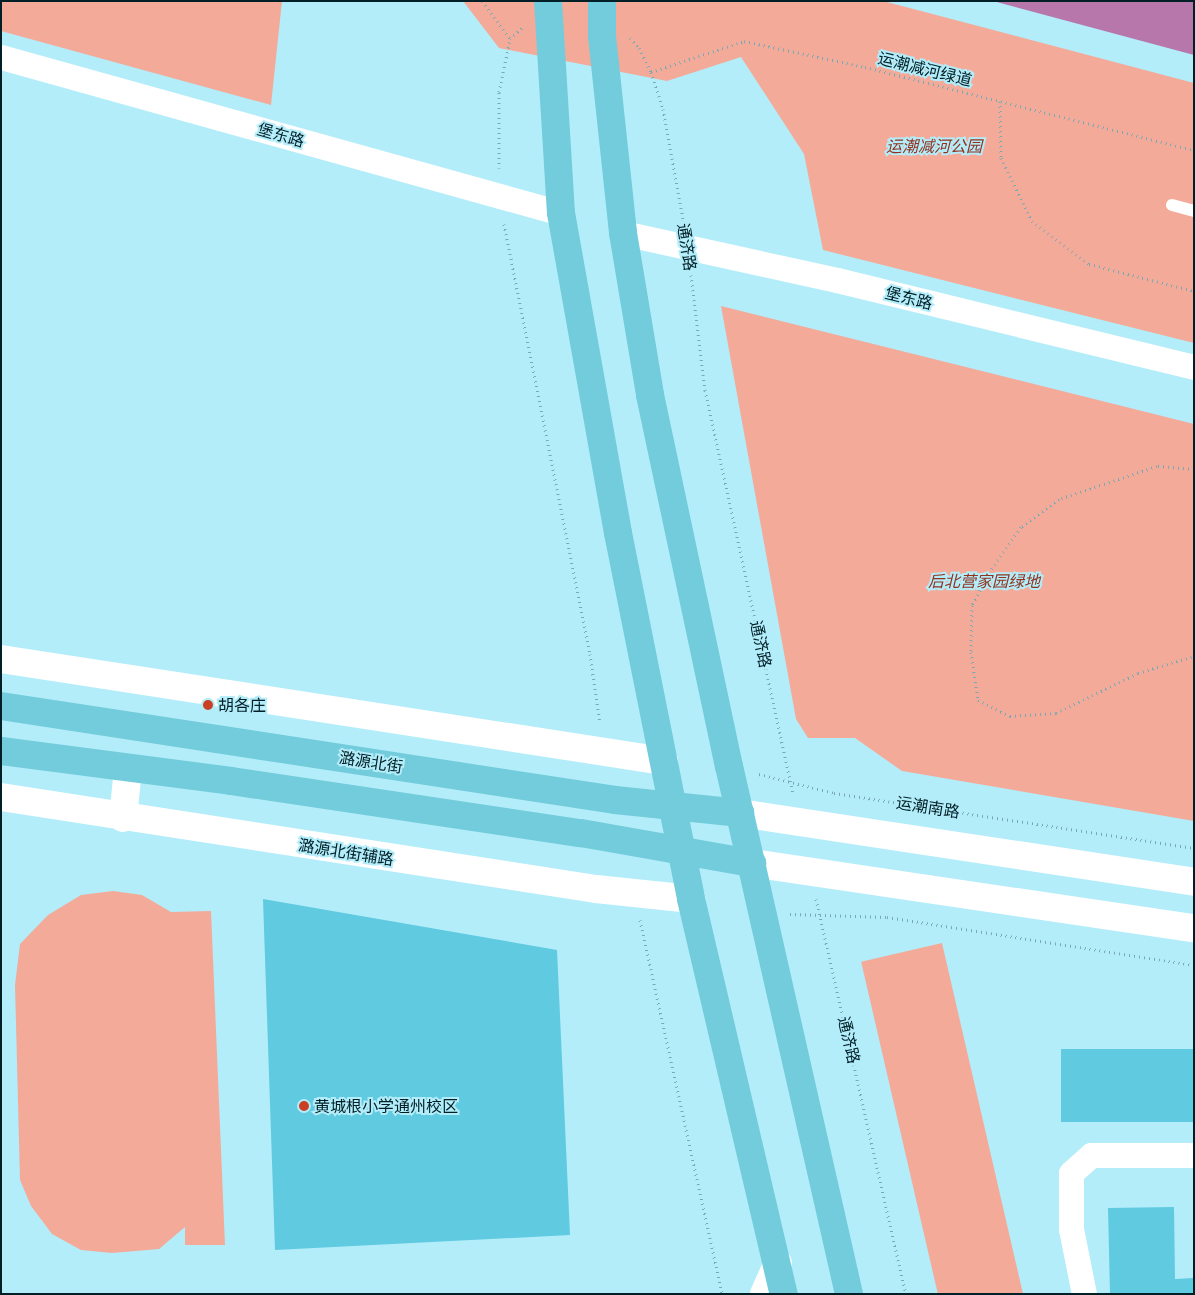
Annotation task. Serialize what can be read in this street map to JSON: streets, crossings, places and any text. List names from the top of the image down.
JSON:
{
  "streets": {
    "main road": ["潞源北街"],
    "street": ["堡东路", "运潮南路", "潞源北街辅路"],
    "path": ["运潮减河绿道", "通济路"]
  },
  "crossings": [
    ["运潮减河绿道", "通济路"],
    ["堡东路", "通济路"],
    ["通济路", "运潮南路"],
    ["潞源北街", "运潮南路"]
  ],
  "parks": ["运潮减河公园", "后北营家园绿地"],
  "places": ["胡各庄", "黄城根小学通州校区"]
}
